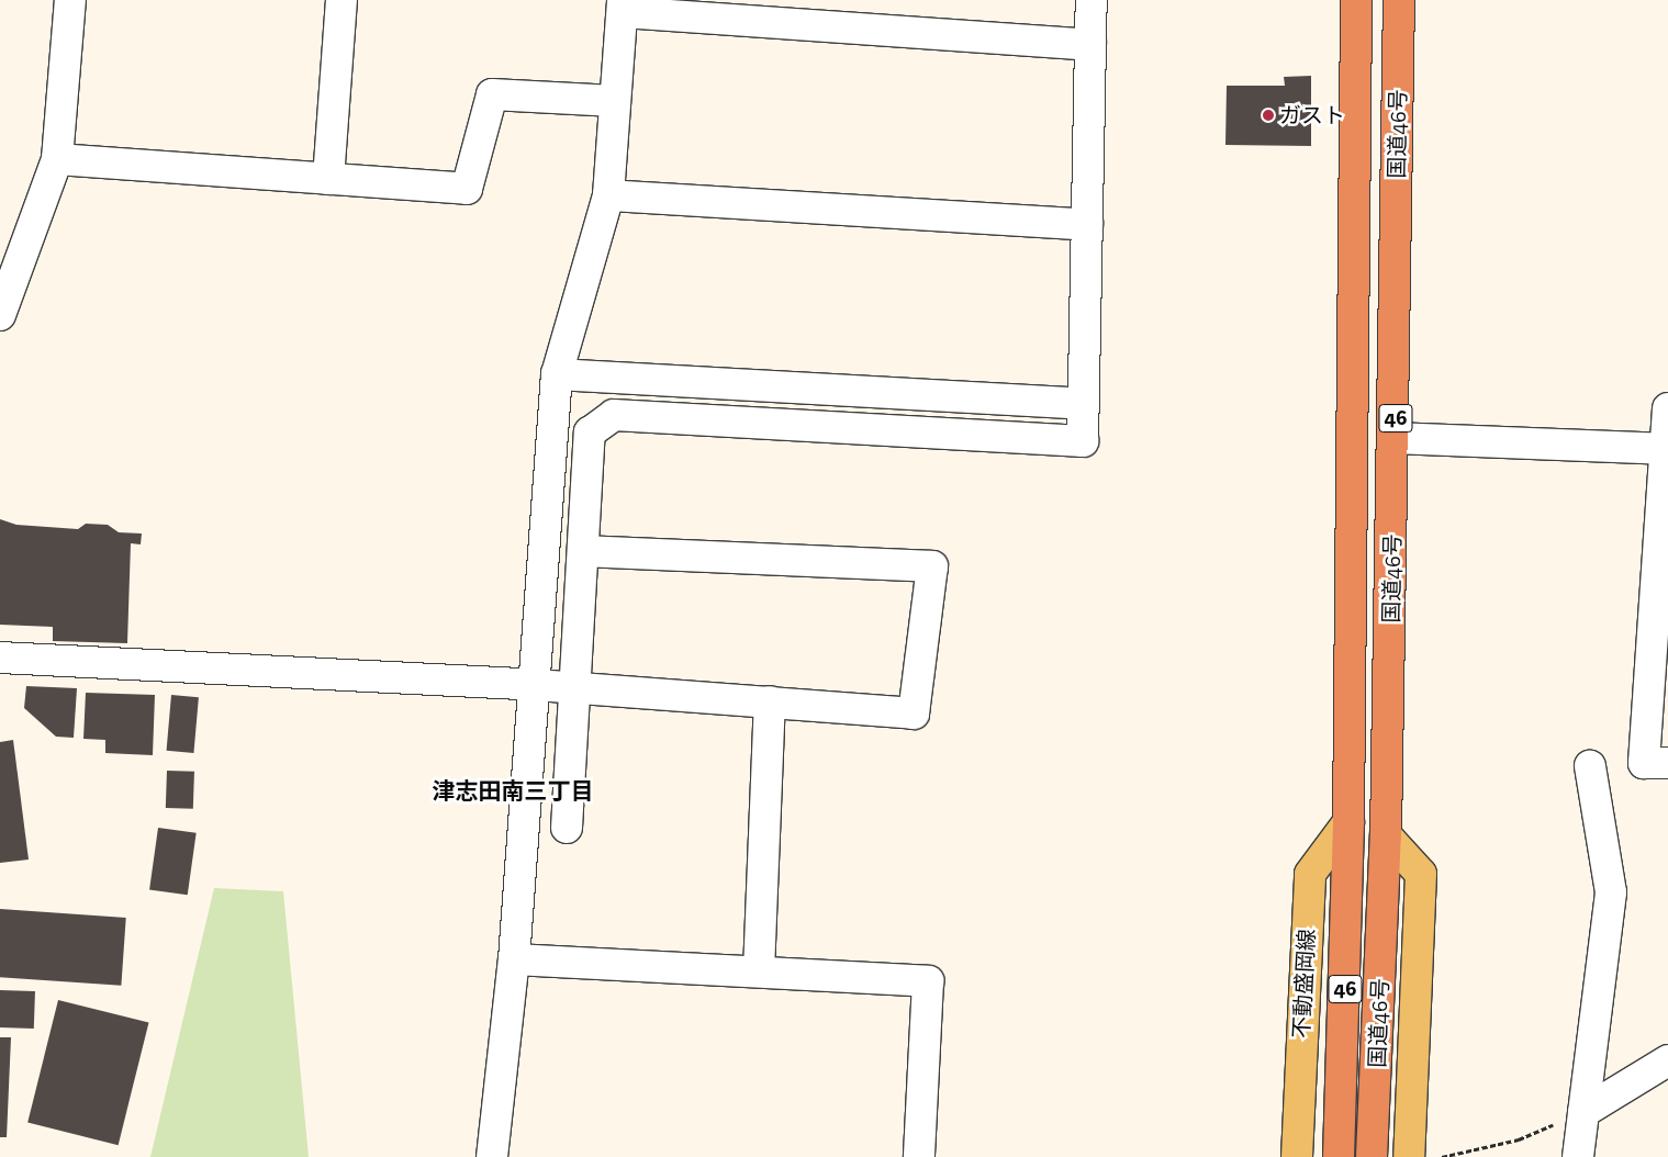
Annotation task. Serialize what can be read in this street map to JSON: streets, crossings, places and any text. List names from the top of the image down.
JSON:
{
  "streets": {
    "highway": ["国道46号", "46"],
    "main road": ["不動盛岡線"]
  },
  "crossings": [
    ["国道46号", "不動盛岡線"]
  ],
  "districts": ["津志田南三丁目"],
  "places": ["ガスト"]
}
